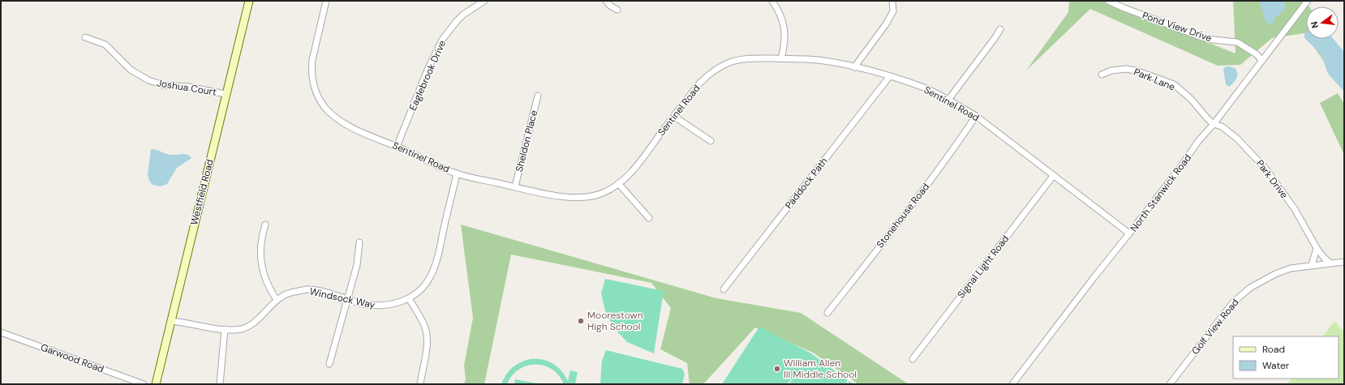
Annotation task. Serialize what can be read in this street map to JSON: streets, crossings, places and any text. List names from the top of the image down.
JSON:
{
  "streets": {
    "street": [
      "Pond View Drive",
      "Eaglebrook Drive",
      "Park Lane",
      "Joshua Court",
      "Sentinel Road",
      "Sheldon Place",
      "Park Drive",
      "Paddock Path",
      "Westfield Road",
      "North Stanwick Road",
      "Stonehouse Road",
      "Signal Light Road",
      "Windsock Way",
      "Golf View Road",
      "Garwood Road"
    ]
  },
  "crossings": [
    ["Pond View Drive", "North Stanwick Road"],
    ["Eaglebrook Drive", "Sentinel Road"],
    ["Park Lane", "Park Drive"],
    ["Park Lane", "North Stanwick Road"],
    ["Joshua Court", "Westfield Road"],
    ["Sentinel Road", "Sheldon Place"],
    ["Sentinel Road", "Paddock Path"],
    ["Sentinel Road", "North Stanwick Road"],
    ["Sentinel Road", "Stonehouse Road"],
    ["Sentinel Road", "Signal Light Road"],
    ["Sentinel Road", "Windsock Way"],
    ["Park Drive", "North Stanwick Road"],
    ["Park Drive", "Golf View Road"],
    ["Westfield Road", "Windsock Way"]
  ],
  "places": ["Moorestown High School", "William Allen III Middle School"],
  "legend": ["Road", "Water"],
  "north": "left"
}
